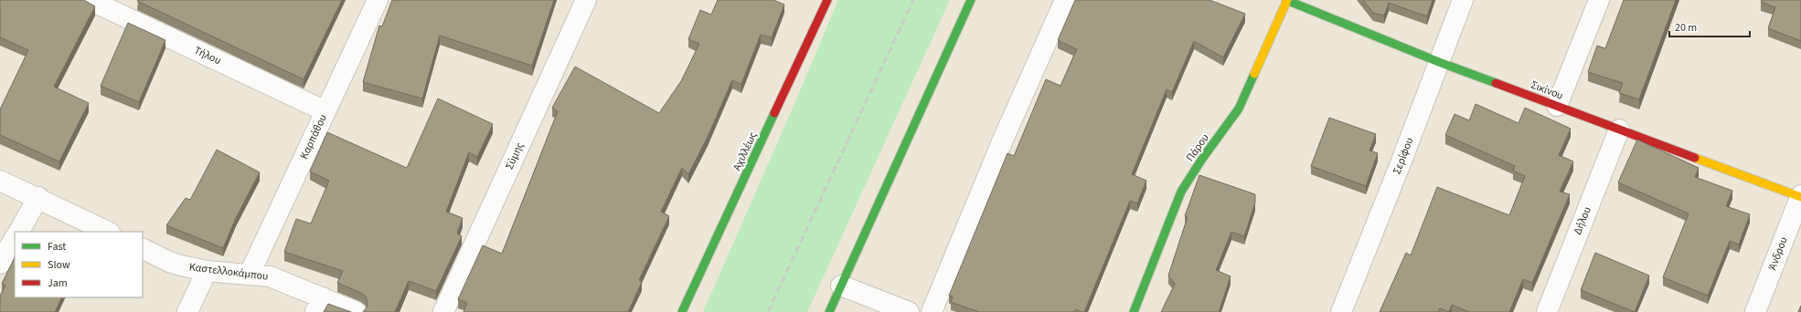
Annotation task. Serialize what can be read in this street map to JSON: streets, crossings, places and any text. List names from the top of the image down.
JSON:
{
  "streets": {
    "street": [
      "Τήλου",
      "Σικίνου",
      "Καρπάθου",
      "Πάρου",
      "Αχιλλέως",
      "Σύμης",
      "Σερίφου",
      "Δήλου",
      "Άνδρου",
      "Καστελλοκάμπου"
    ]
  },
  "crossings": [
    ["Τήλου", "Καρπάθου"],
    ["Σικίνου", "Πάρου"],
    ["Σικίνου", "Σερίφου"],
    ["Σικίνου", "Δήλου"],
    ["Σικίνου", "Άνδρου"],
    ["Καρπάθου", "Καστελλοκάμπου"]
  ],
  "legend": ["Fast", "Slow", "Jam"],
  "scale_bar": "20 m"
}
